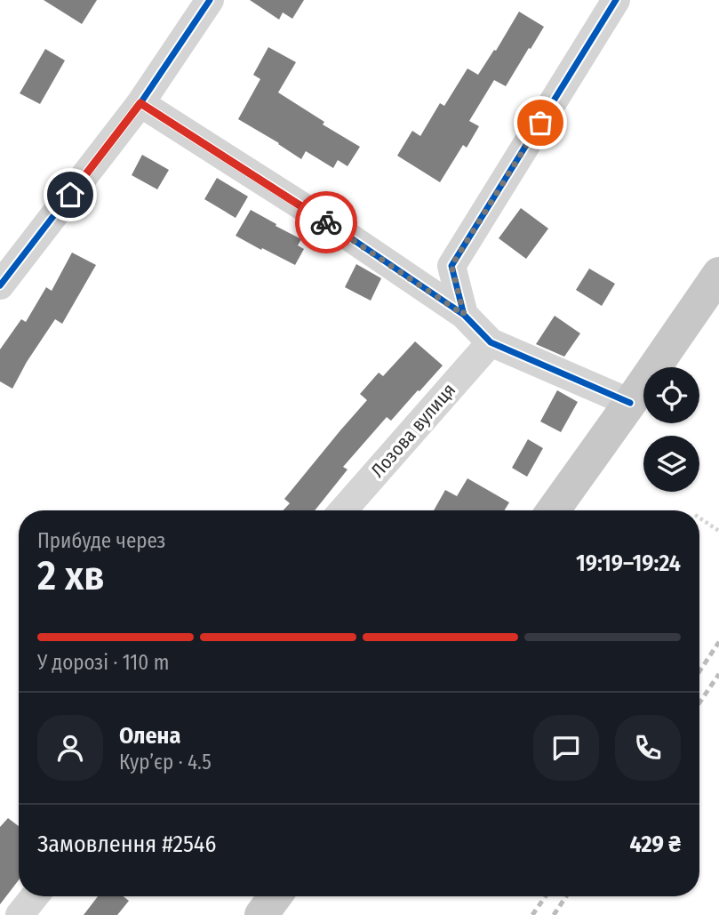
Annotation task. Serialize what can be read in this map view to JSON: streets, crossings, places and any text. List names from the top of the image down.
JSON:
{
  "streets": {
    "street": ["Лозова вулиця"]
  },
  "page": {
    "heading": ["2 хв", "Прибуде через", "19:19–19:24"],
    "panel": [
      "Олена",
      "Кур’єр · 4.5",
      "Замовлення #2546",
      "429 ₴"
    ],
    "bar": "У дорозі · 110 m"
  }
}
